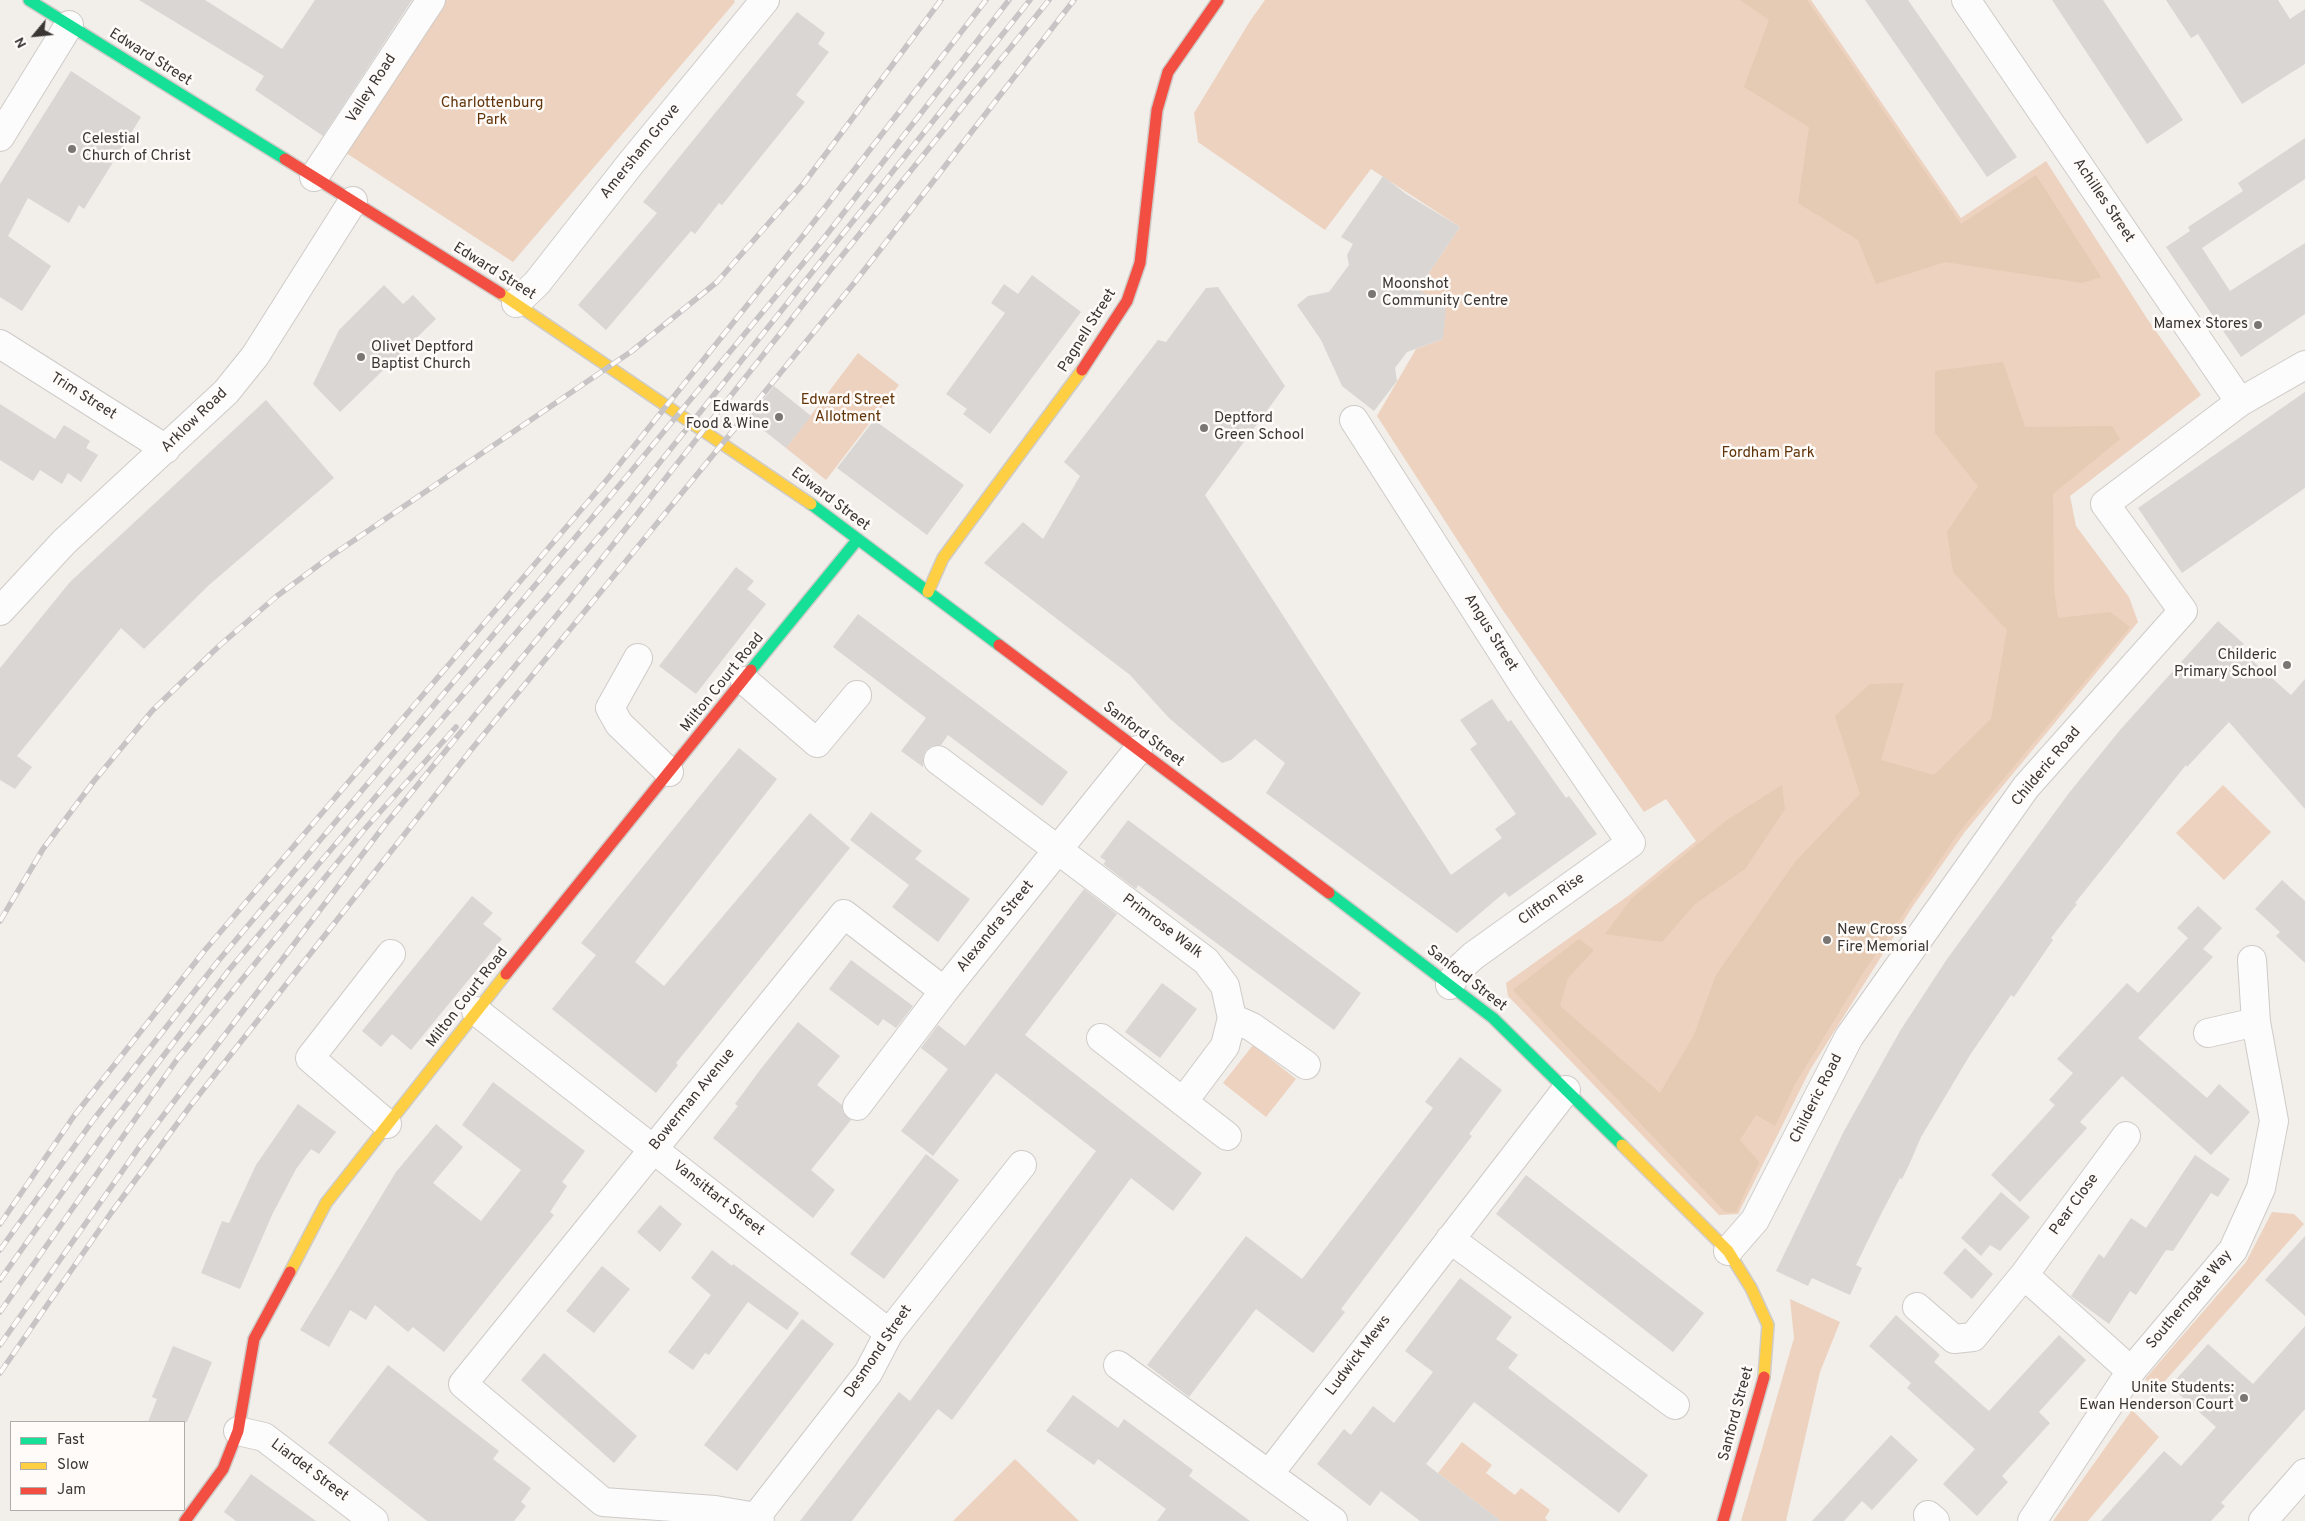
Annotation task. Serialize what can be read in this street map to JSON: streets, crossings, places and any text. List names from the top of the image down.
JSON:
{
  "streets": {
    "street": [
      "Edward Street",
      "Valley Road",
      "Amersham Grove",
      "Achilles Street",
      "Pagnell Street",
      "Trim Street",
      "Arklow Road",
      "Angus Street",
      "Milton Court Road",
      "Sanford Street",
      "Childeric Road",
      "Clifton Rise",
      "Alexandra Street",
      "Primrose Walk",
      "Bowerman Avenue",
      "Vansittart Street",
      "Pear Close",
      "Southerngate Way",
      "Desmond Street",
      "Ludwick Mews",
      "Liardet Street"
    ]
  },
  "crossings": [
    ["Edward Street", "Valley Road"],
    ["Edward Street", "Amersham Grove"],
    ["Edward Street", "Pagnell Street"],
    ["Edward Street", "Arklow Road"],
    ["Edward Street", "Milton Court Road"],
    ["Edward Street", "Sanford Street"],
    ["Achilles Street", "Childeric Road"],
    ["Pagnell Street", "Sanford Street"],
    ["Trim Street", "Arklow Road"],
    ["Angus Street", "Clifton Rise"],
    ["Milton Court Road", "Vansittart Street"],
    ["Milton Court Road", "Liardet Street"],
    ["Sanford Street", "Childeric Road"],
    ["Sanford Street", "Clifton Rise"],
    ["Sanford Street", "Alexandra Street"],
    ["Sanford Street", "Ludwick Mews"],
    ["Alexandra Street", "Primrose Walk"],
    ["Alexandra Street", "Bowerman Avenue"],
    ["Bowerman Avenue", "Vansittart Street"],
    ["Bowerman Avenue", "Desmond Street"],
    ["Vansittart Street", "Desmond Street"]
  ],
  "parks": ["Charlottenburg Park", "Edward Street Allotment", "Fordham Park"],
  "places": [
    "Celestial Church of Christ",
    "Moonshot Community Centre",
    "Mamex Stores",
    "Olivet Deptford Baptist Church",
    "Edwards Food & Wine",
    "Deptford Green School",
    "Childeric Primary School",
    "New Cross Fire Memorial",
    "Unite Students: Ewan Henderson Court"
  ],
  "legend": ["Fast", "Slow", "Jam"],
  "north": "bottom left"
}
